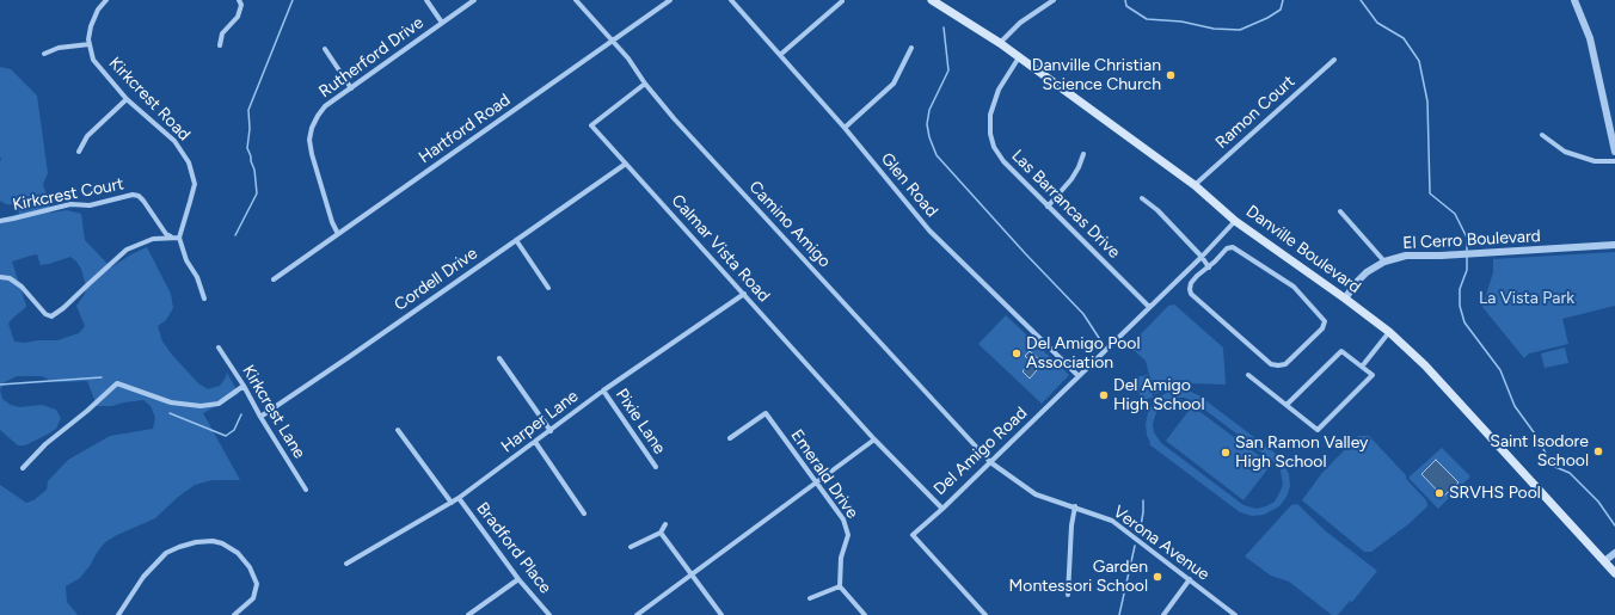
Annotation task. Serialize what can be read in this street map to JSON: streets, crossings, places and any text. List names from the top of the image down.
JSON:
{
  "streets": {
    "main road": ["Danville Boulevard"],
    "street": [
      "Rutherford Drive",
      "Kirkcrest Road",
      "Ramon Court",
      "Hartford Road",
      "Glen Road",
      "Kirkcrest Court",
      "Las Barrancas Drive",
      "Camino Amigo",
      "El Cerro Boulevard",
      "Calmar Vista Road",
      "Cordell Drive",
      "Kirkcrest Lane",
      "Harper Lane",
      "Pixie Lane",
      "Del Amigo Road",
      "Emerald Drive",
      "Verona Avenue",
      "Bradford Place"
    ]
  },
  "crossings": [
    ["Rutherford Drive", "Hartford Road"],
    ["Kirkcrest Road", "Kirkcrest Court"],
    ["Ramon Court", "Danville Boulevard"],
    ["Hartford Road", "Camino Amigo"],
    ["Glen Road", "Del Amigo Road"],
    ["Las Barrancas Drive", "Danville Boulevard"],
    ["Las Barrancas Drive", "Del Amigo Road"],
    ["Camino Amigo", "Calmar Vista Road"],
    ["Camino Amigo", "Del Amigo Road"],
    ["Camino Amigo", "Verona Avenue"],
    ["El Cerro Boulevard", "Danville Boulevard"],
    ["Calmar Vista Road", "Cordell Drive"],
    ["Calmar Vista Road", "Harper Lane"],
    ["Calmar Vista Road", "Del Amigo Road"],
    ["Danville Boulevard", "Del Amigo Road"],
    ["Cordell Drive", "Kirkcrest Lane"],
    ["Harper Lane", "Pixie Lane"],
    ["Harper Lane", "Bradford Place"],
    ["Del Amigo Road", "Verona Avenue"]
  ],
  "parks": ["La Vista Park"],
  "places": [
    "Danville Christian Science Church",
    "Del Amigo Pool Association",
    "Del Amigo High School",
    "Saint Isodore School",
    "San Ramon Valley High School",
    "SRVHS Pool",
    "Garden Montessori School"
  ]
}
